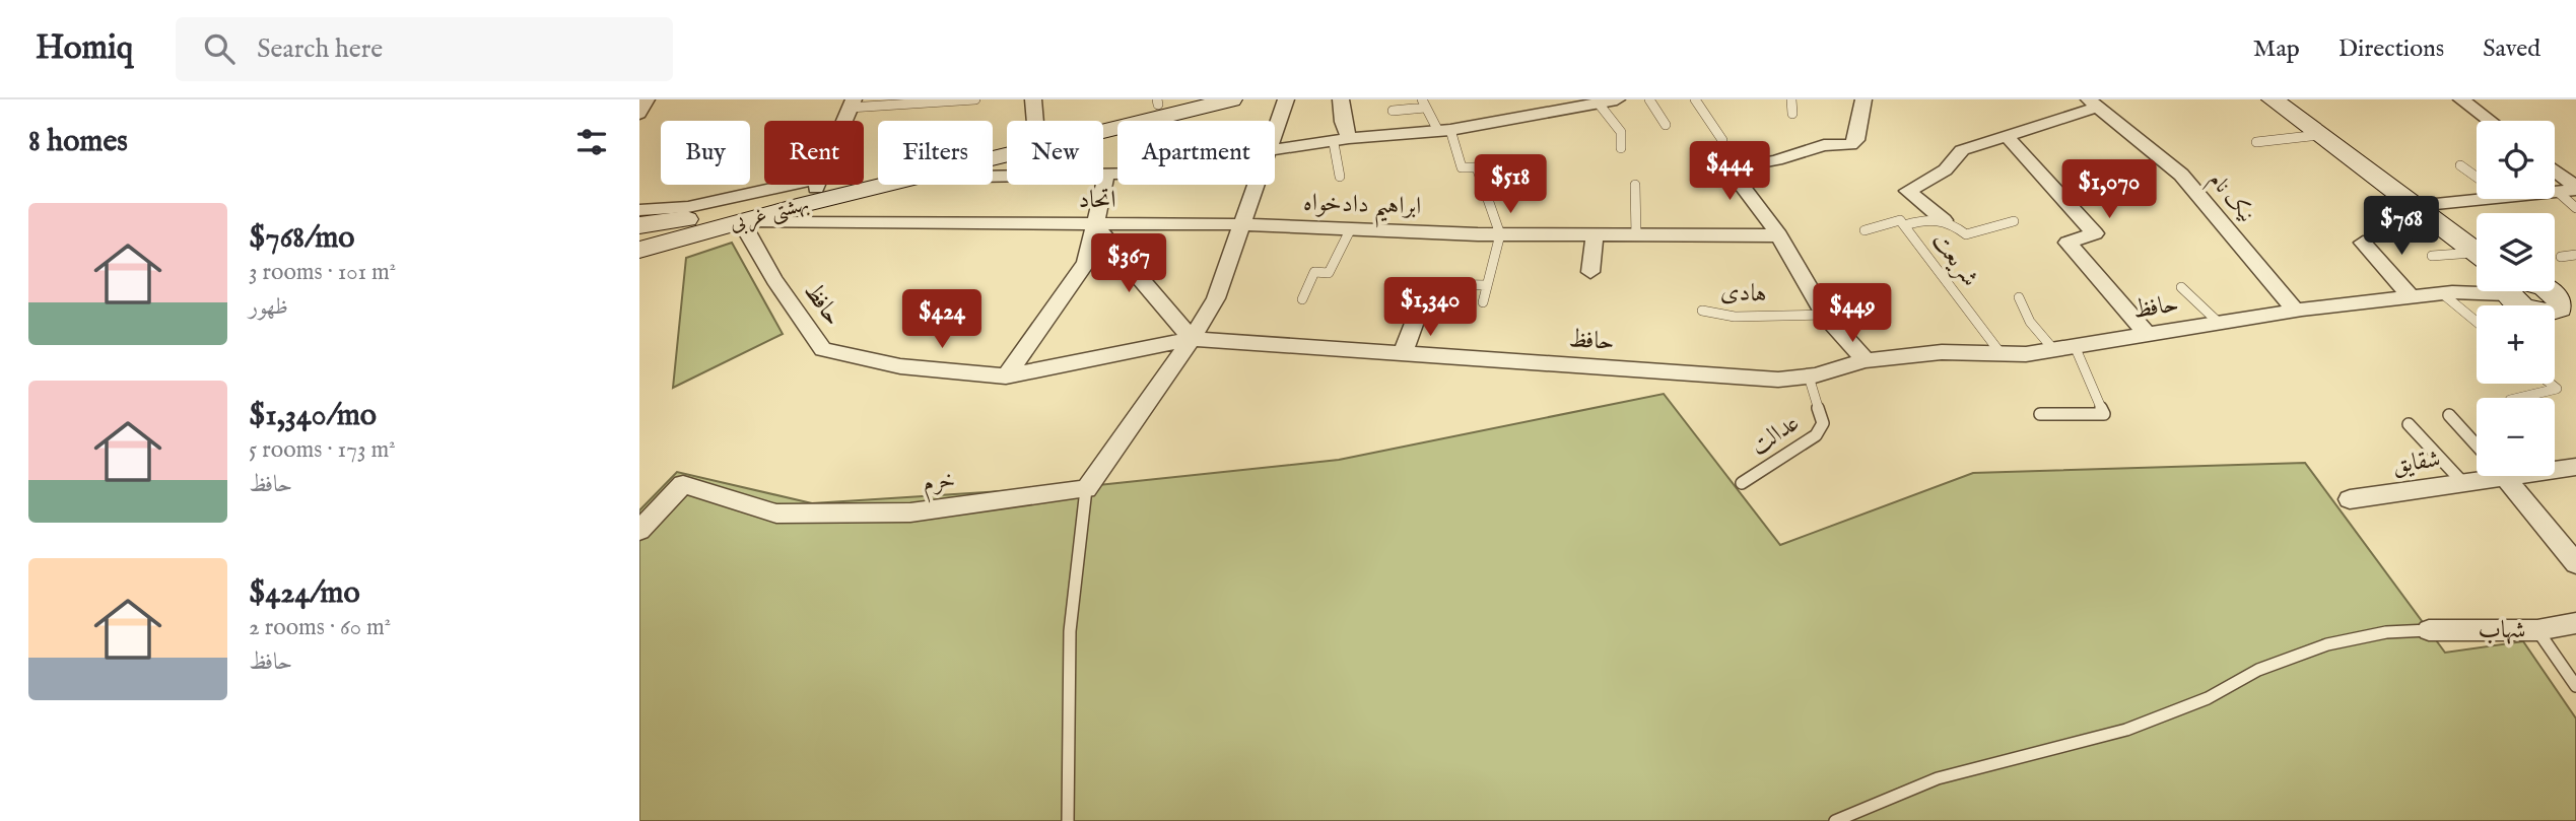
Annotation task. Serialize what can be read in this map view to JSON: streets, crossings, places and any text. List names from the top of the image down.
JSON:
{
  "streets": {
    "street": [
      "نیک نام",
      "اتحاد",
      "ابراهیم دادخواه",
      "بهشتی غربی",
      "حافظ",
      "شقایق",
      "خرم",
      "شهاب"
    ],
    "lane": ["شریعت", "هادی", "عدالت"]
  },
  "crossings": [
    ["نیک نام", "حافظ"],
    ["اتحاد", "ابراهیم دادخواه"],
    ["اتحاد", "بهشتی غربی"],
    ["اتحاد", "حافظ"],
    ["بهشتی غربی", "حافظ"],
    ["شریعت", "حافظ"],
    ["حافظ", "عدالت"]
  ],
  "page": {
    "header": "Homiq",
    "search": "Search here",
    "nav": ["Map", "Directions", "Saved"],
    "heading": "8 homes",
    "map_buttons": ["+", "−"],
    "chip": [
      "Buy",
      "Rent",
      "Filters",
      "New",
      "Apartment"
    ],
    "price": [
      "$444",
      "$518",
      "$1,070",
      "$768",
      "$367",
      "$1,340",
      "$449",
      "$424"
    ],
    "list": [
      {
        "name": "$768/mo",
        "note": "3 rooms · 101 m² · ظهور"
      },
      {
        "name": "$1,340/mo",
        "note": "5 rooms · 173 m² · حافظ"
      },
      {
        "name": "$424/mo",
        "note": "2 rooms · 60 m² · حافظ"
      }
    ]
  }
}
